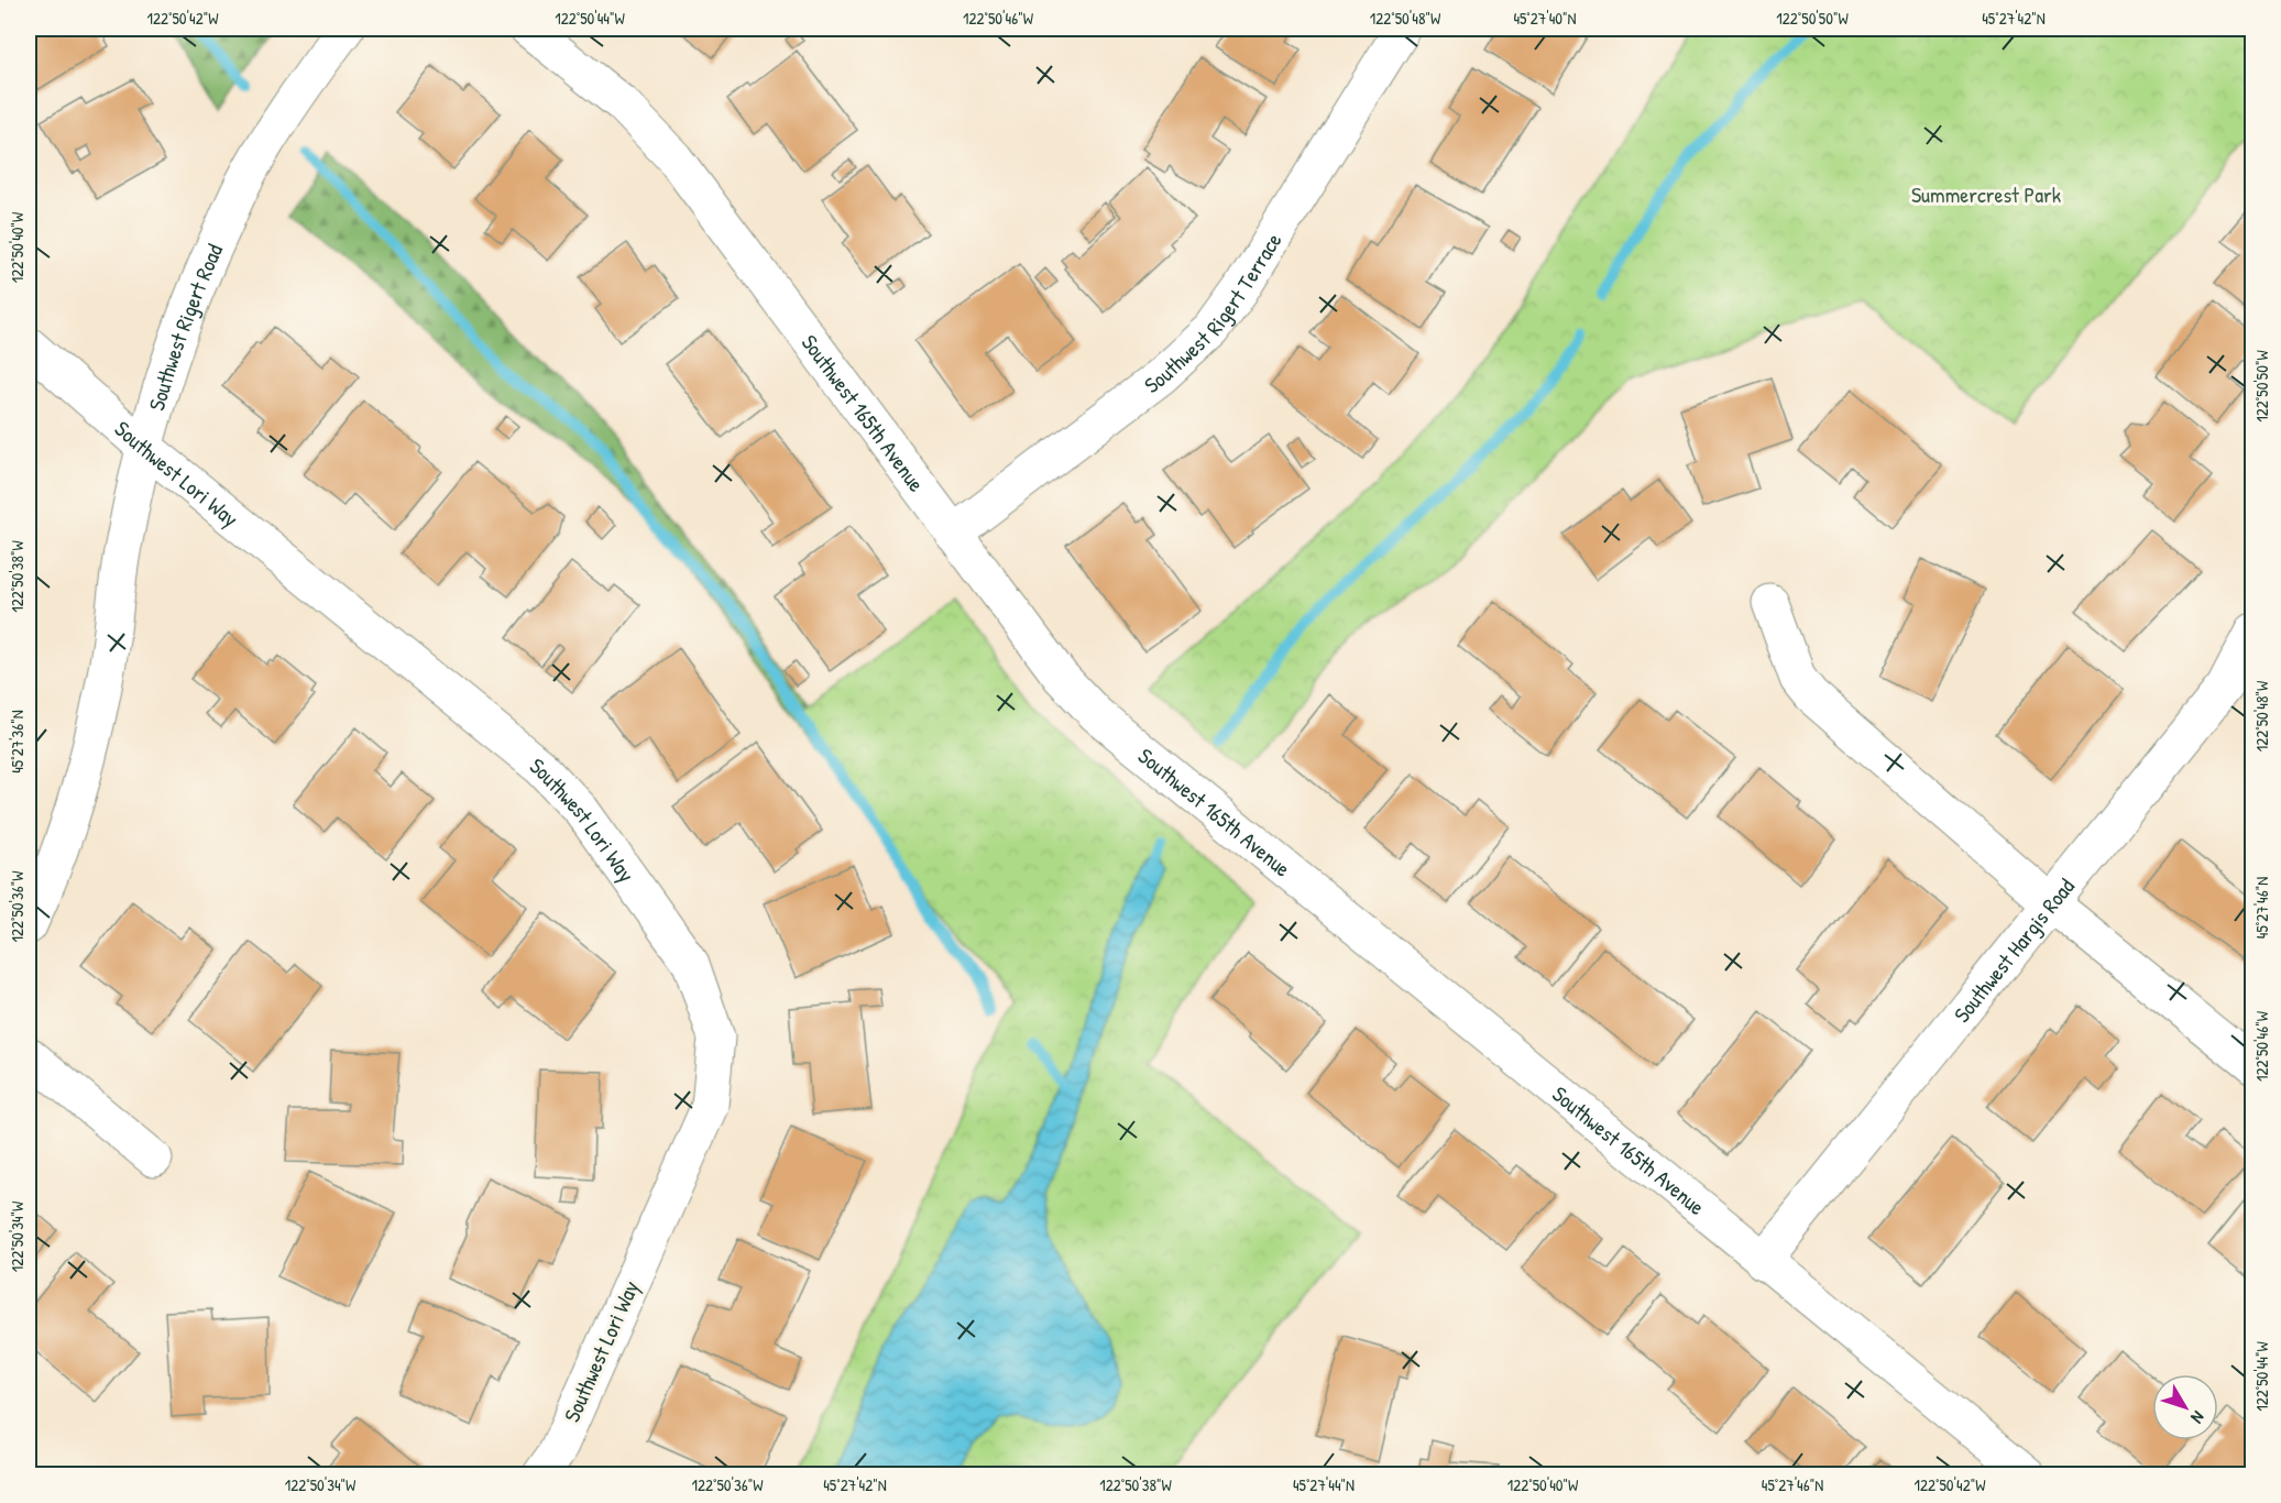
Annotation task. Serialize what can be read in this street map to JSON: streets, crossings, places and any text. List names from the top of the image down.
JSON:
{
  "streets": {
    "street": [
      "Southwest Rigert Terrace",
      "Southwest Rigert Road",
      "Southwest 165th Avenue",
      "Southwest Lori Way",
      "Southwest Hargis Road"
    ]
  },
  "crossings": [
    ["Southwest Rigert Terrace", "Southwest 165th Avenue"],
    ["Southwest Rigert Road", "Southwest Lori Way"],
    ["Southwest 165th Avenue", "Southwest Hargis Road"]
  ],
  "parks": ["Summercrest Park"],
  "north": "bottom right",
  "coordinates": [
    "122°50'42\"W",
    "122°50'44\"W",
    "122°50'46\"W",
    "122°50'48\"W",
    "45°27'40\"N",
    "122°50'50\"W",
    "45°27'42\"N",
    "122°50'40\"W",
    "122°50'38\"W",
    "45°27'36\"N",
    "122°50'36\"W",
    "45°27'46\"N",
    "122°50'34\"W",
    "45°27'44\"N"
  ]
}
